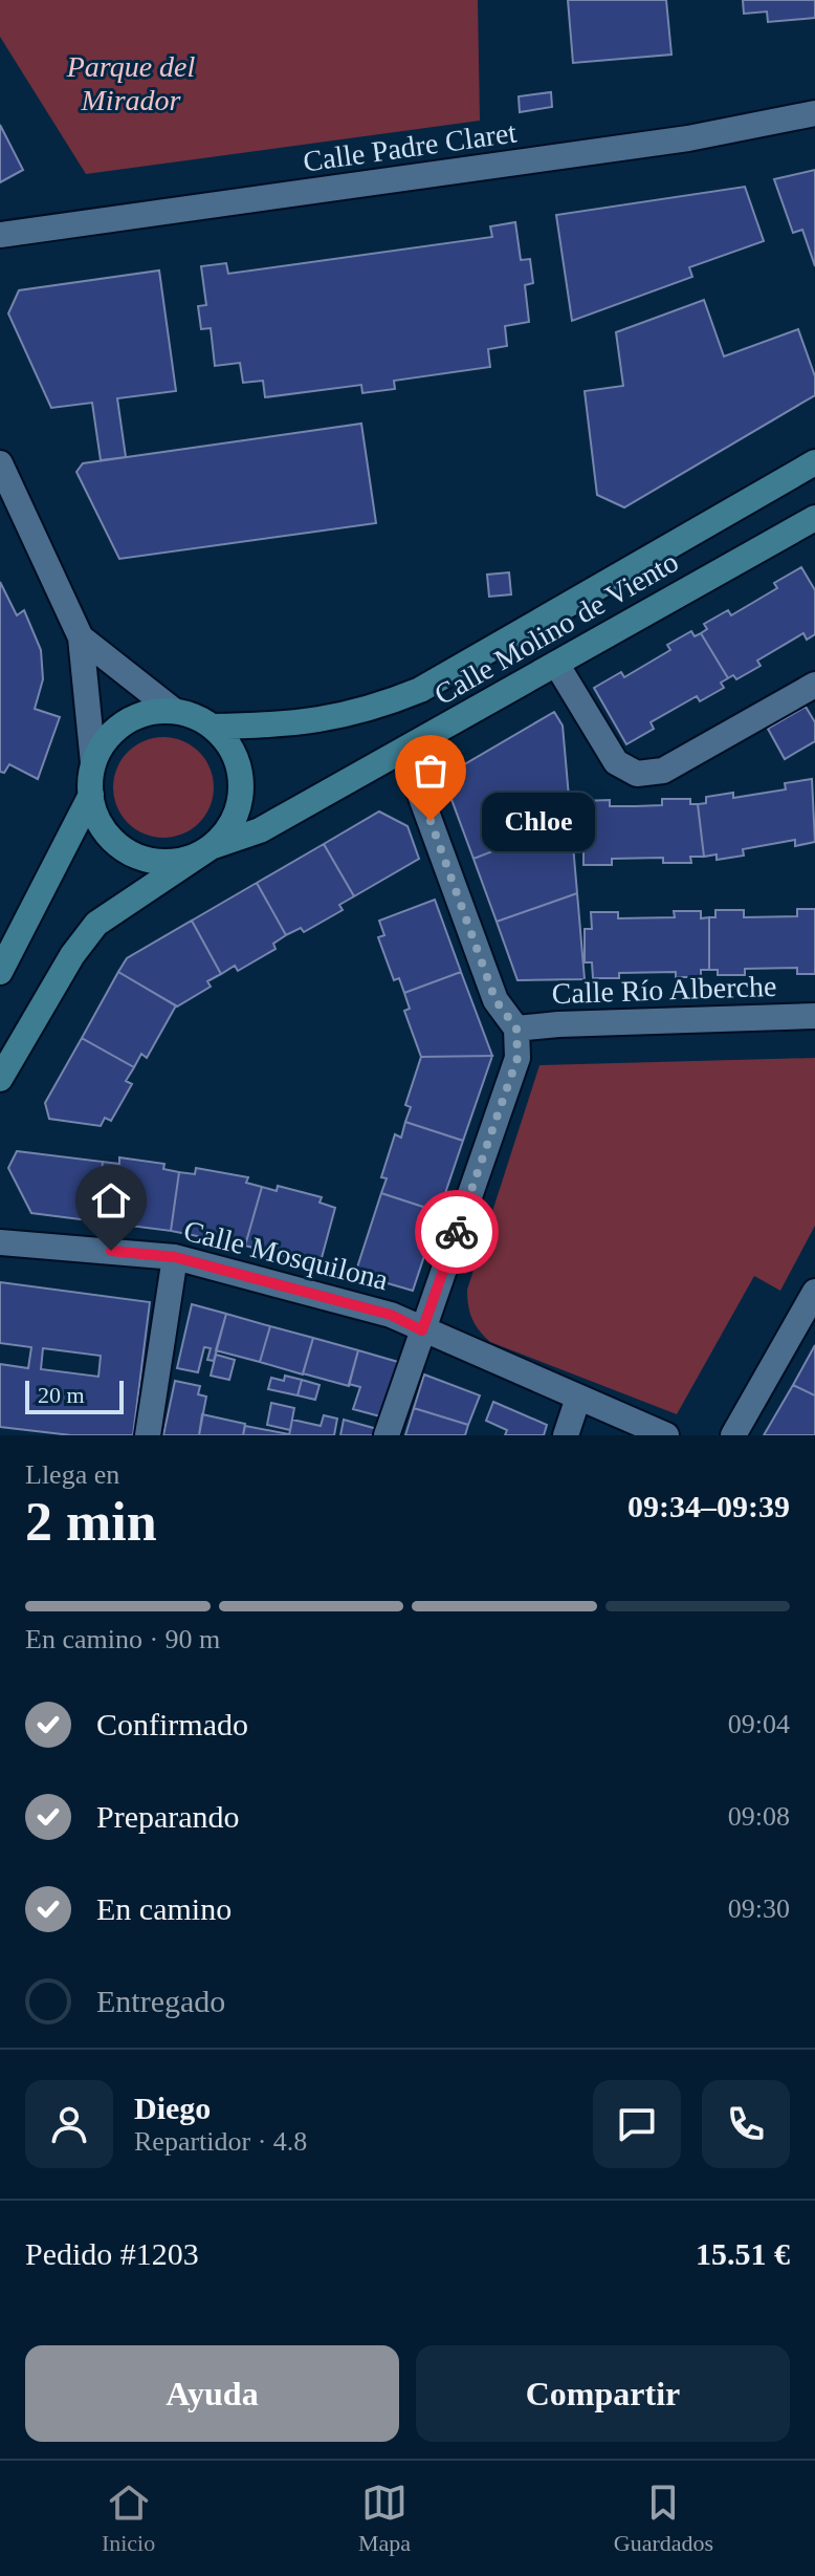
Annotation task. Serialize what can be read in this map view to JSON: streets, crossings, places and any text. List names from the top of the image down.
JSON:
{
  "streets": {
    "main road": ["Calle Molino de Viento"],
    "street": ["Calle Padre Claret", "Calle Río Alberche", "Calle Mosquilona"]
  },
  "parks": ["Parque del Mirador"],
  "places": ["Chloe"],
  "scale_bar": "20 m",
  "page": {
    "bubble": "Chloe",
    "scale": "20 m",
    "heading": ["2 min", "Llega en", "09:34–09:39"],
    "panel": [
      "Diego",
      "Repartidor · 4.8",
      "Pedido #1203",
      "15.51 €"
    ],
    "bar": "En camino · 90 m",
    "list": [
      ["Confirmado", "09:04"],
      ["Preparando", "09:08"],
      ["En camino", "09:30"],
      "Entregado"
    ],
    "buttons": ["Ayuda", "Compartir"],
    "tabs": ["Inicio", "Mapa", "Guardados"]
  }
}
